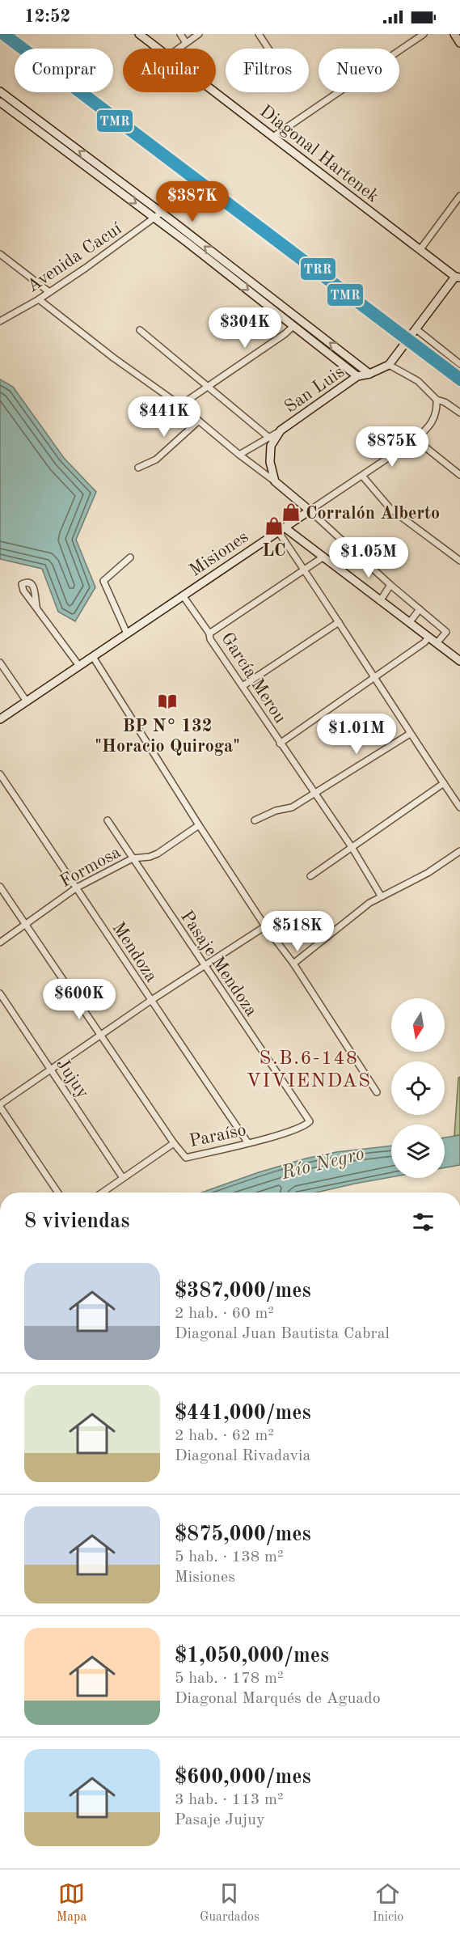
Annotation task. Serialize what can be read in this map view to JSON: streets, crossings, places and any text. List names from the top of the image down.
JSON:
{
  "streets": {
    "street": [
      "Diagonal Hartenek",
      "Avenida Cacuí",
      "San Luis",
      "Misiones",
      "García Merou",
      "Formosa",
      "Mendoza",
      "Pasaje Mendoza",
      "Jujuy",
      "Paraíso"
    ]
  },
  "crossings": [
    ["Diagonal Hartenek", "San Luis"],
    ["Misiones", "García Merou"],
    ["Formosa", "Mendoza"],
    ["Formosa", "Pasaje Mendoza"],
    ["Mendoza", "Paraíso"],
    ["Pasaje Mendoza", "Paraíso"],
    ["Jujuy", "Paraíso"]
  ],
  "districts": ["S.B.6-148 VIVIENDAS"],
  "water": ["Río Negro"],
  "places": {
    "shop": ["Corralón Alberto", "LC"],
    "library": ["BP N° 132 \"Horacio Quiroga\""]
  },
  "lines": ["transit line TMR", "transit line TRR"],
  "north": "bottom",
  "page": {
    "status": "12:52",
    "chip": [
      "Comprar",
      "Alquilar",
      "Filtros",
      "Nuevo"
    ],
    "price": [
      "$387K",
      "$304K",
      "$441K",
      "$875K",
      "$1.05M",
      "$1.01M",
      "$518K",
      "$600K"
    ],
    "heading": "8 viviendas",
    "list": [
      {
        "name": "$387,000/mes",
        "note": "2 hab. · 60 m² · Diagonal Juan Bautista Cabral"
      },
      {
        "name": "$441,000/mes",
        "note": "2 hab. · 62 m² · Diagonal Rivadavia"
      },
      {
        "name": "$875,000/mes",
        "note": "5 hab. · 138 m² · Misiones"
      },
      {
        "name": "$1,050,000/mes",
        "note": "5 hab. · 178 m² · Diagonal Marqués de Aguado"
      },
      {
        "name": "$600,000/mes",
        "note": "3 hab. · 113 m² · Pasaje Jujuy"
      }
    ],
    "tabs": ["Mapa", "Guardados", "Inicio"]
  }
}
